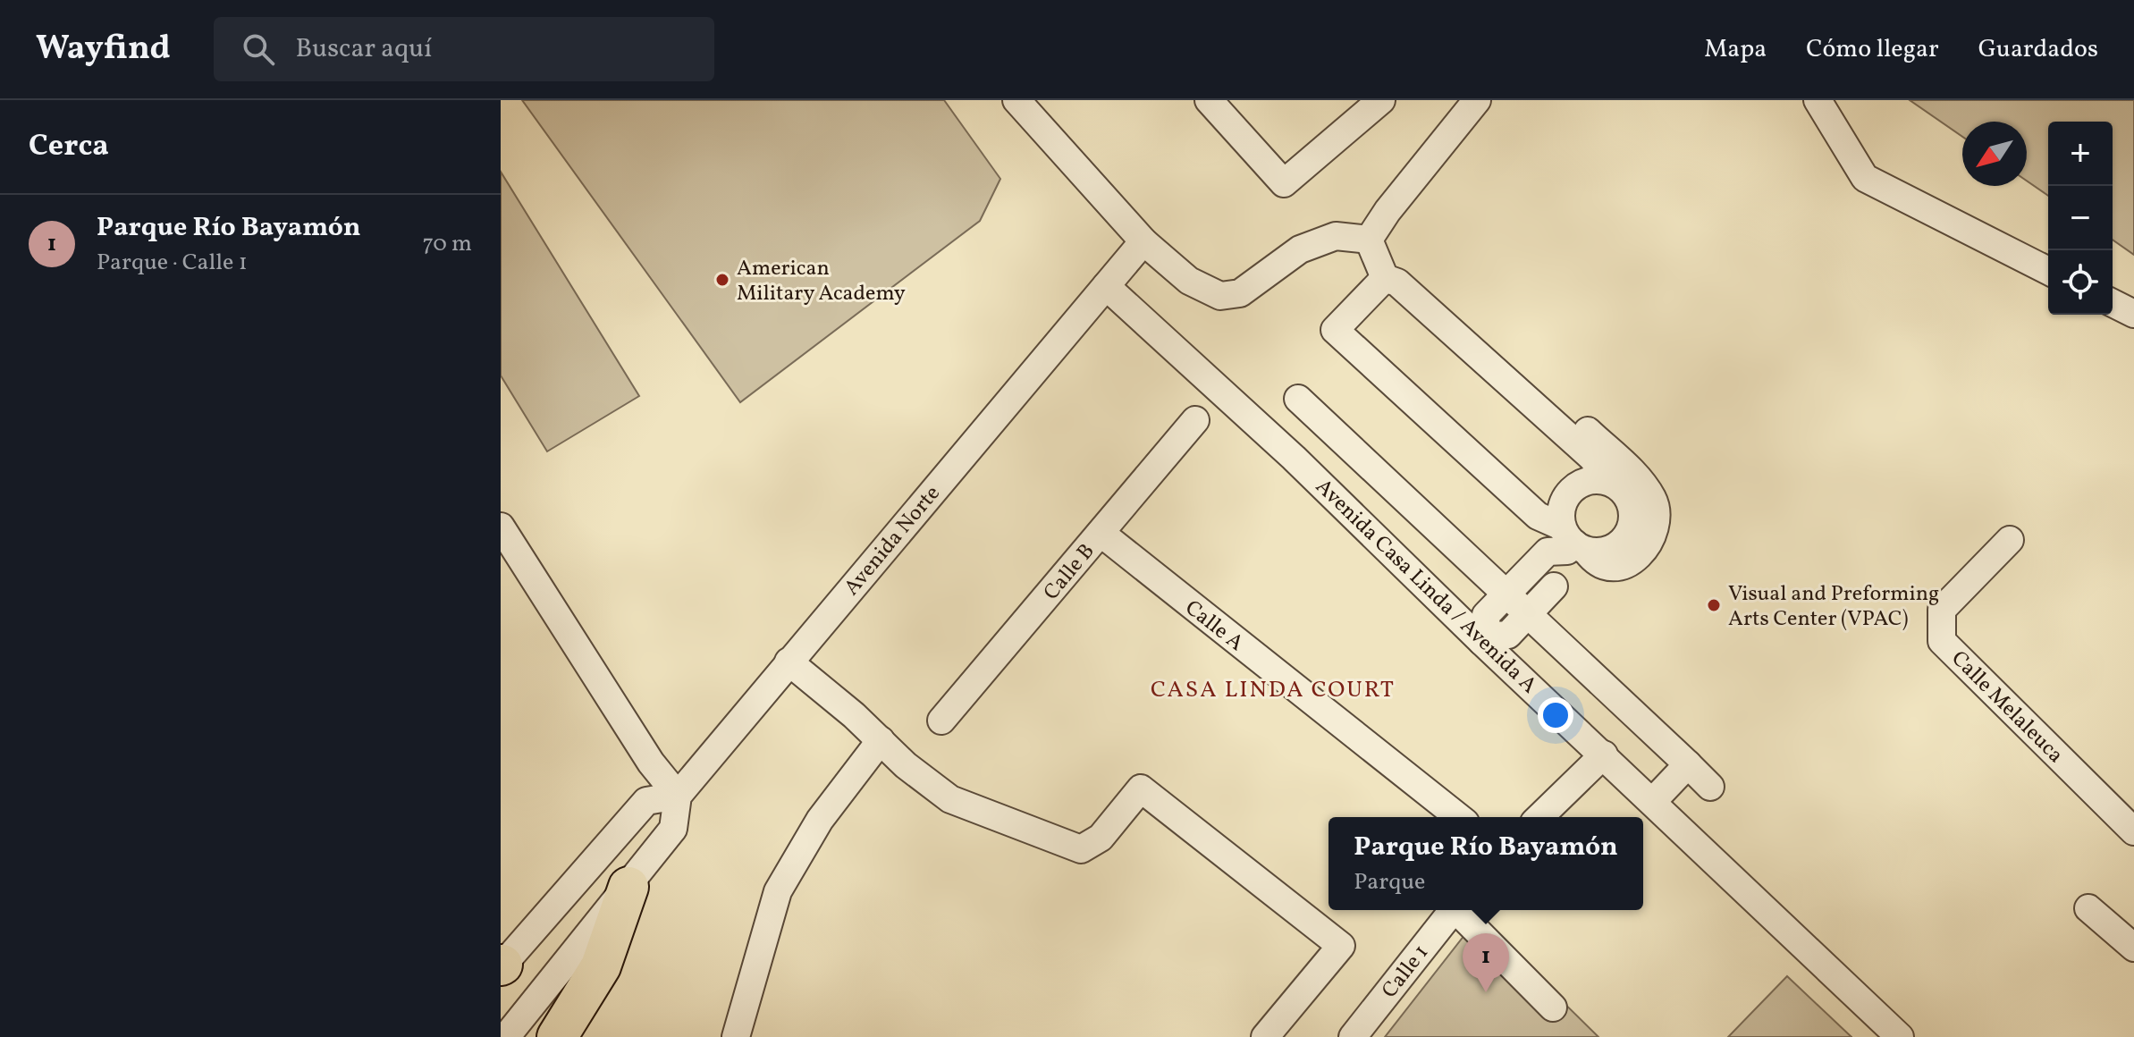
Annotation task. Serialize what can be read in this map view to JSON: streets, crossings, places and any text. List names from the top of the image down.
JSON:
{
  "streets": {
    "street": [
      "Avenida Norte",
      "Calle B",
      "Avenida Casa Linda / Avenida A",
      "Calle A",
      "Calle Melaleuca",
      "Calle 1"
    ]
  },
  "crossings": [
    ["Avenida Norte", "Avenida Casa Linda / Avenida A"],
    ["Calle B", "Calle A"]
  ],
  "districts": ["CASA LINDA COURT"],
  "places": ["American Military Academy", "Visual and Preforming Arts Center (VPAC)"],
  "north": "bottom left",
  "page": {
    "header": "Wayfind",
    "search": "Buscar aquí",
    "nav": ["Mapa", "Cómo llegar", "Guardados"],
    "heading": "Cerca",
    "map_buttons": ["+", "−"],
    "list": [
      {
        "mark": "1",
        "name": "Parque Río Bayamón",
        "note": "Parque · Calle 1",
        "value": "70 m"
      }
    ],
    "popup": ["Parque Río Bayamón", "Parque"],
    "pins": "1"
  }
}
